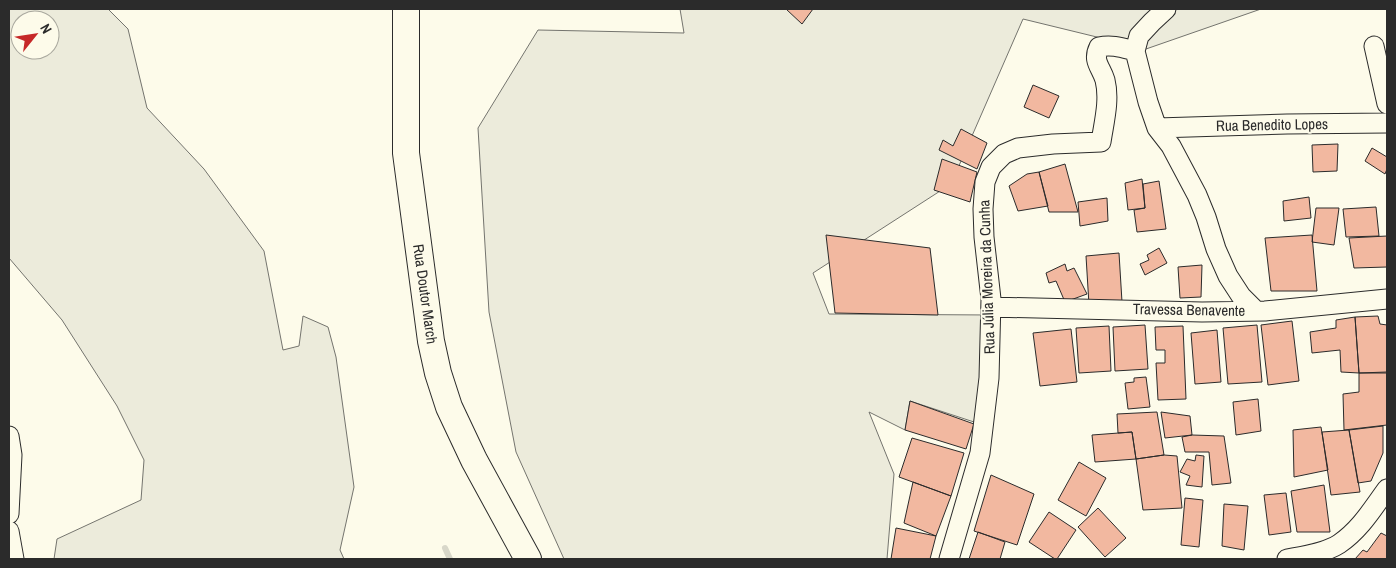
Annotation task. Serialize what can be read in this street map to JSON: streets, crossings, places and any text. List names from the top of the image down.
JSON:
{
  "streets": {
    "main road": ["Rua Doutor March"],
    "street": ["Rua Benedito Lopes", "Rua Júlia Moreira da Cunha", "Travessa Benavente"]
  },
  "crossings": [
    ["Rua Júlia Moreira da Cunha", "Travessa Benavente"]
  ],
  "north": "top right"
}
